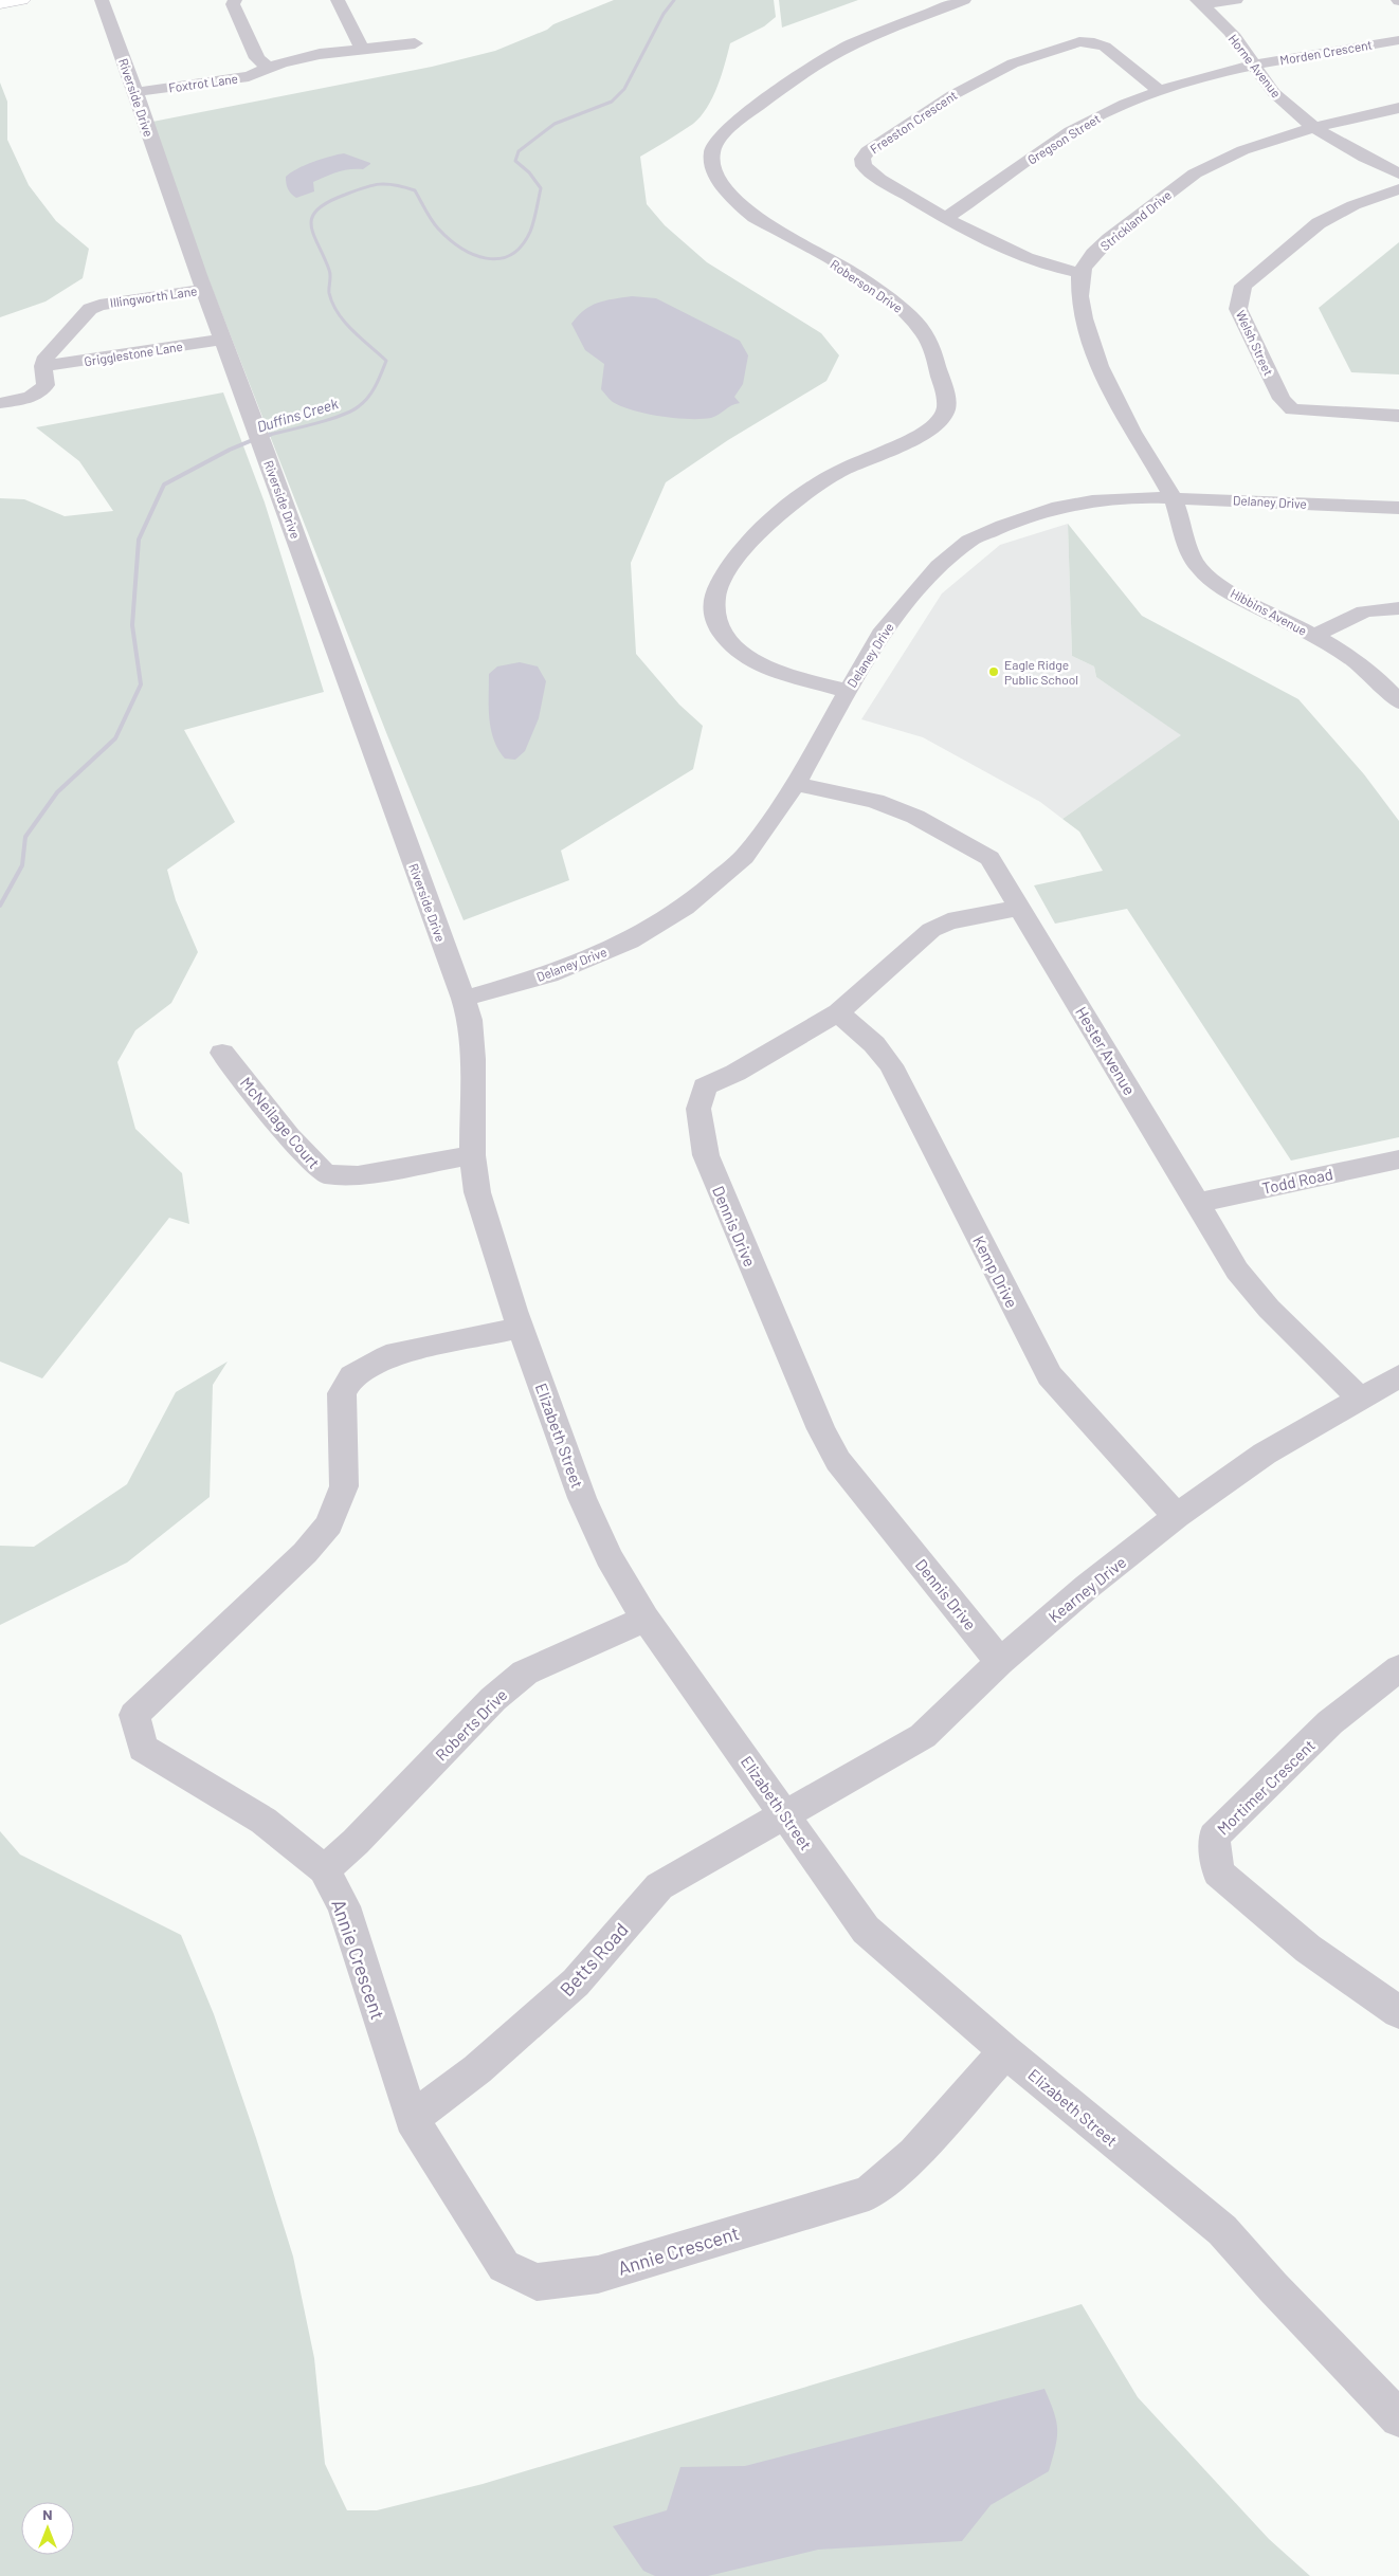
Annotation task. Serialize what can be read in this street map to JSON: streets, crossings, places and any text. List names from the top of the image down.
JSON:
{
  "streets": {
    "street": [
      "Morden Crescent",
      "Horne Avenue",
      "Foxtrot Lane",
      "Riverside Drive",
      "Freeston Crescent",
      "Gregson Street",
      "Strickland Drive",
      "Roberson Drive",
      "Illingworth Lane",
      "Welsh Street",
      "Grigglestone Lane",
      "Delaney Drive",
      "Hibbins Avenue",
      "Hester Avenue",
      "McNeilage Court",
      "Todd Road",
      "Dennis Drive",
      "Kemp Drive",
      "Elizabeth Street",
      "Kearney Drive",
      "Roberts Drive",
      "Mortimer Crescent",
      "Annie Crescent",
      "Betts Road"
    ]
  },
  "crossings": [
    ["Morden Crescent", "Horne Avenue"],
    ["Morden Crescent", "Gregson Street"],
    ["Horne Avenue", "Gregson Street"],
    ["Horne Avenue", "Strickland Drive"],
    ["Foxtrot Lane", "Riverside Drive"],
    ["Riverside Drive", "Illingworth Lane"],
    ["Riverside Drive", "Grigglestone Lane"],
    ["Riverside Drive", "Delaney Drive"],
    ["Riverside Drive", "Elizabeth Street"],
    ["Freeston Crescent", "Gregson Street"],
    ["Freeston Crescent", "Strickland Drive"],
    ["Roberson Drive", "Delaney Drive"],
    ["Illingworth Lane", "Grigglestone Lane"],
    ["Delaney Drive", "Hibbins Avenue"],
    ["Delaney Drive", "Hester Avenue"],
    ["Delaney Drive", "Elizabeth Street"],
    ["Hester Avenue", "Todd Road"],
    ["Hester Avenue", "Dennis Drive"],
    ["Hester Avenue", "Kearney Drive"],
    ["McNeilage Court", "Elizabeth Street"],
    ["Dennis Drive", "Kemp Drive"],
    ["Dennis Drive", "Kearney Drive"],
    ["Kemp Drive", "Kearney Drive"],
    ["Elizabeth Street", "Kearney Drive"],
    ["Elizabeth Street", "Roberts Drive"],
    ["Elizabeth Street", "Annie Crescent"],
    ["Elizabeth Street", "Betts Road"],
    ["Kearney Drive", "Betts Road"],
    ["Roberts Drive", "Annie Crescent"],
    ["Annie Crescent", "Betts Road"]
  ],
  "water": ["Duffins Creek"],
  "places": ["Eagle Ridge Public School"],
  "north": "top"
}
